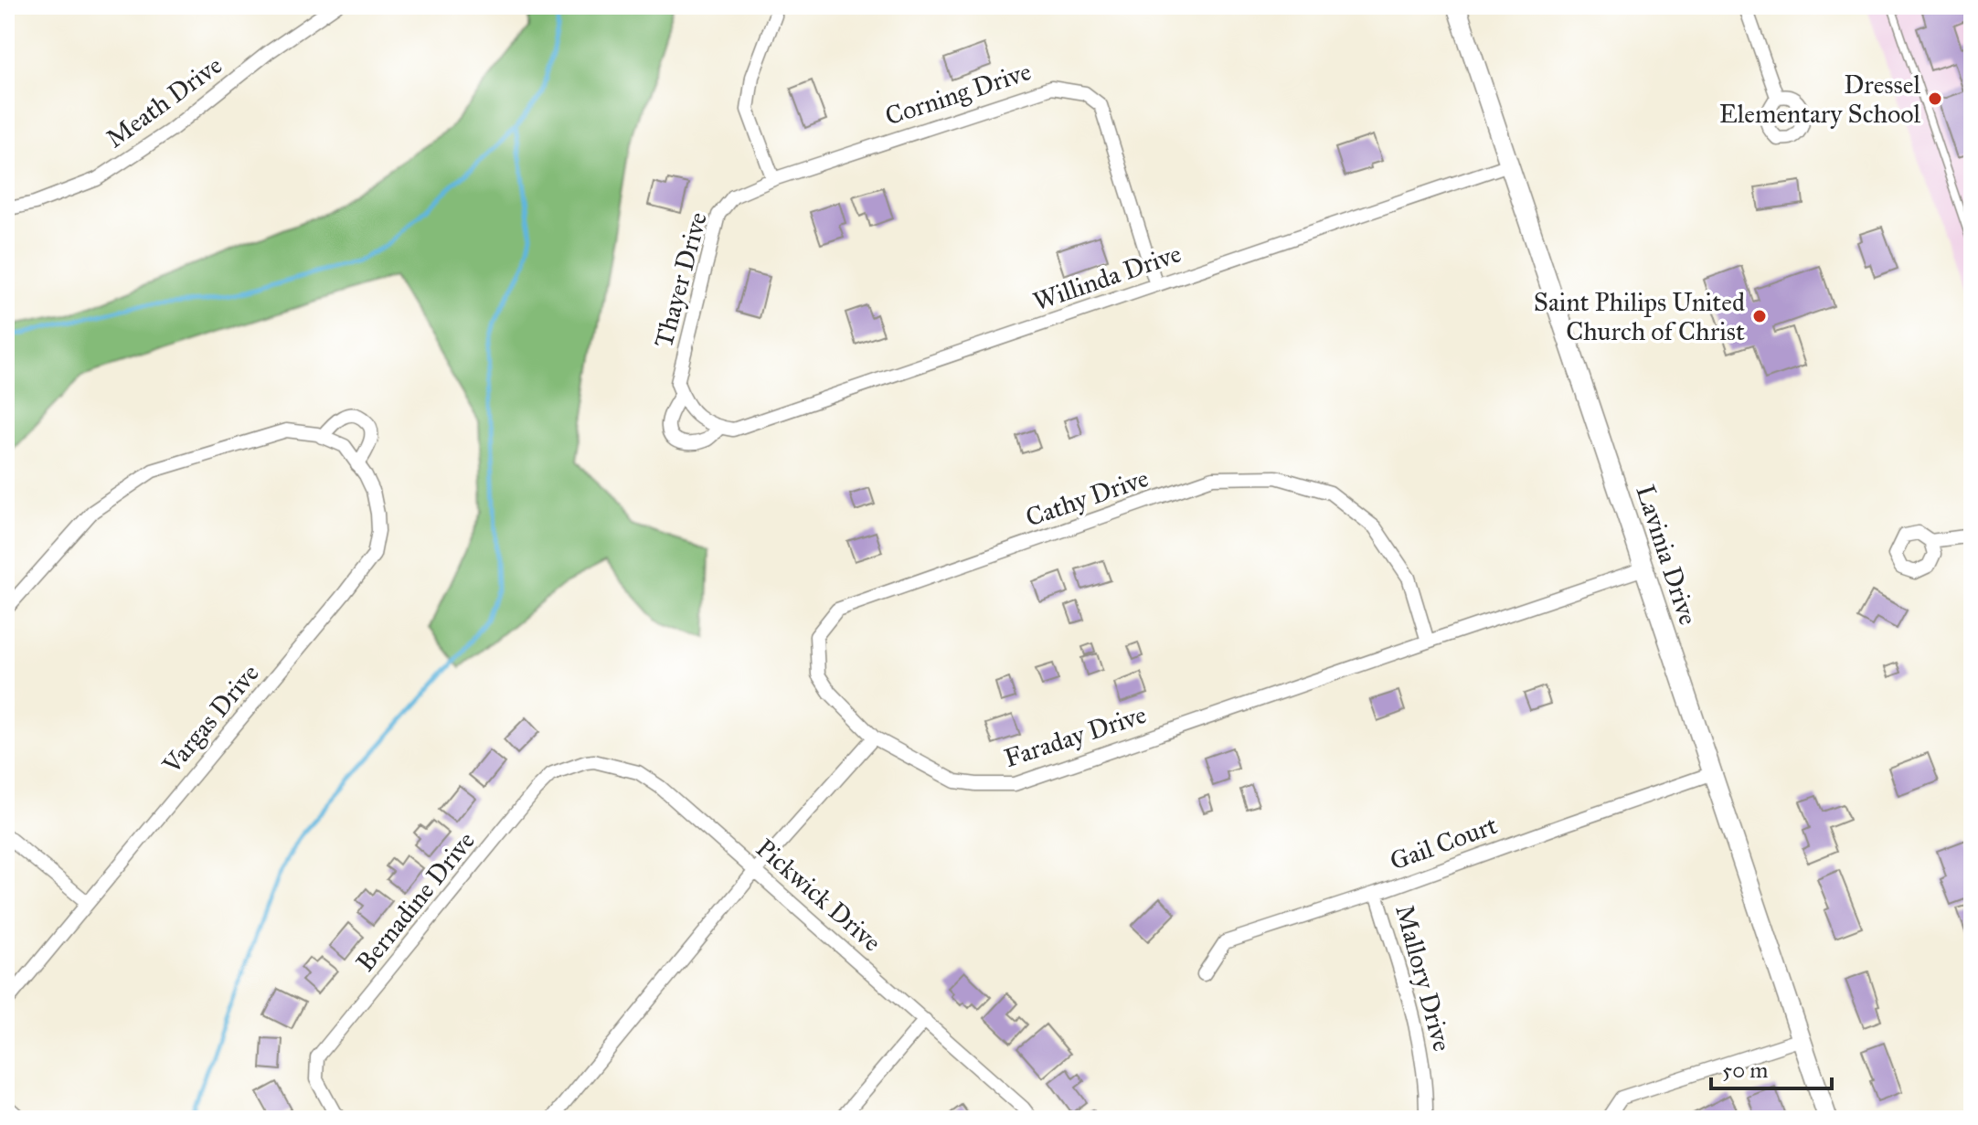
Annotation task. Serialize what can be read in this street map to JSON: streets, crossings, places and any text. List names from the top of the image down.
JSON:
{
  "streets": {
    "street": [
      "Corning Drive",
      "Meath Drive",
      "Willinda Drive",
      "Thayer Drive",
      "Cathy Drive",
      "Lavinia Drive",
      "Vargas Drive",
      "Faraday Drive",
      "Gail Court",
      "Pickwick Drive",
      "Bernadine Drive",
      "Mallory Drive"
    ]
  },
  "crossings": [
    ["Corning Drive", "Willinda Drive"],
    ["Corning Drive", "Thayer Drive"],
    ["Willinda Drive", "Thayer Drive"],
    ["Willinda Drive", "Lavinia Drive"],
    ["Cathy Drive", "Faraday Drive"],
    ["Lavinia Drive", "Faraday Drive"],
    ["Lavinia Drive", "Gail Court"],
    ["Gail Court", "Mallory Drive"],
    ["Pickwick Drive", "Bernadine Drive"]
  ],
  "places": ["Dressel Elementary School", "Saint Philips United Church of Christ"],
  "scale_bar": "50 m"
}
